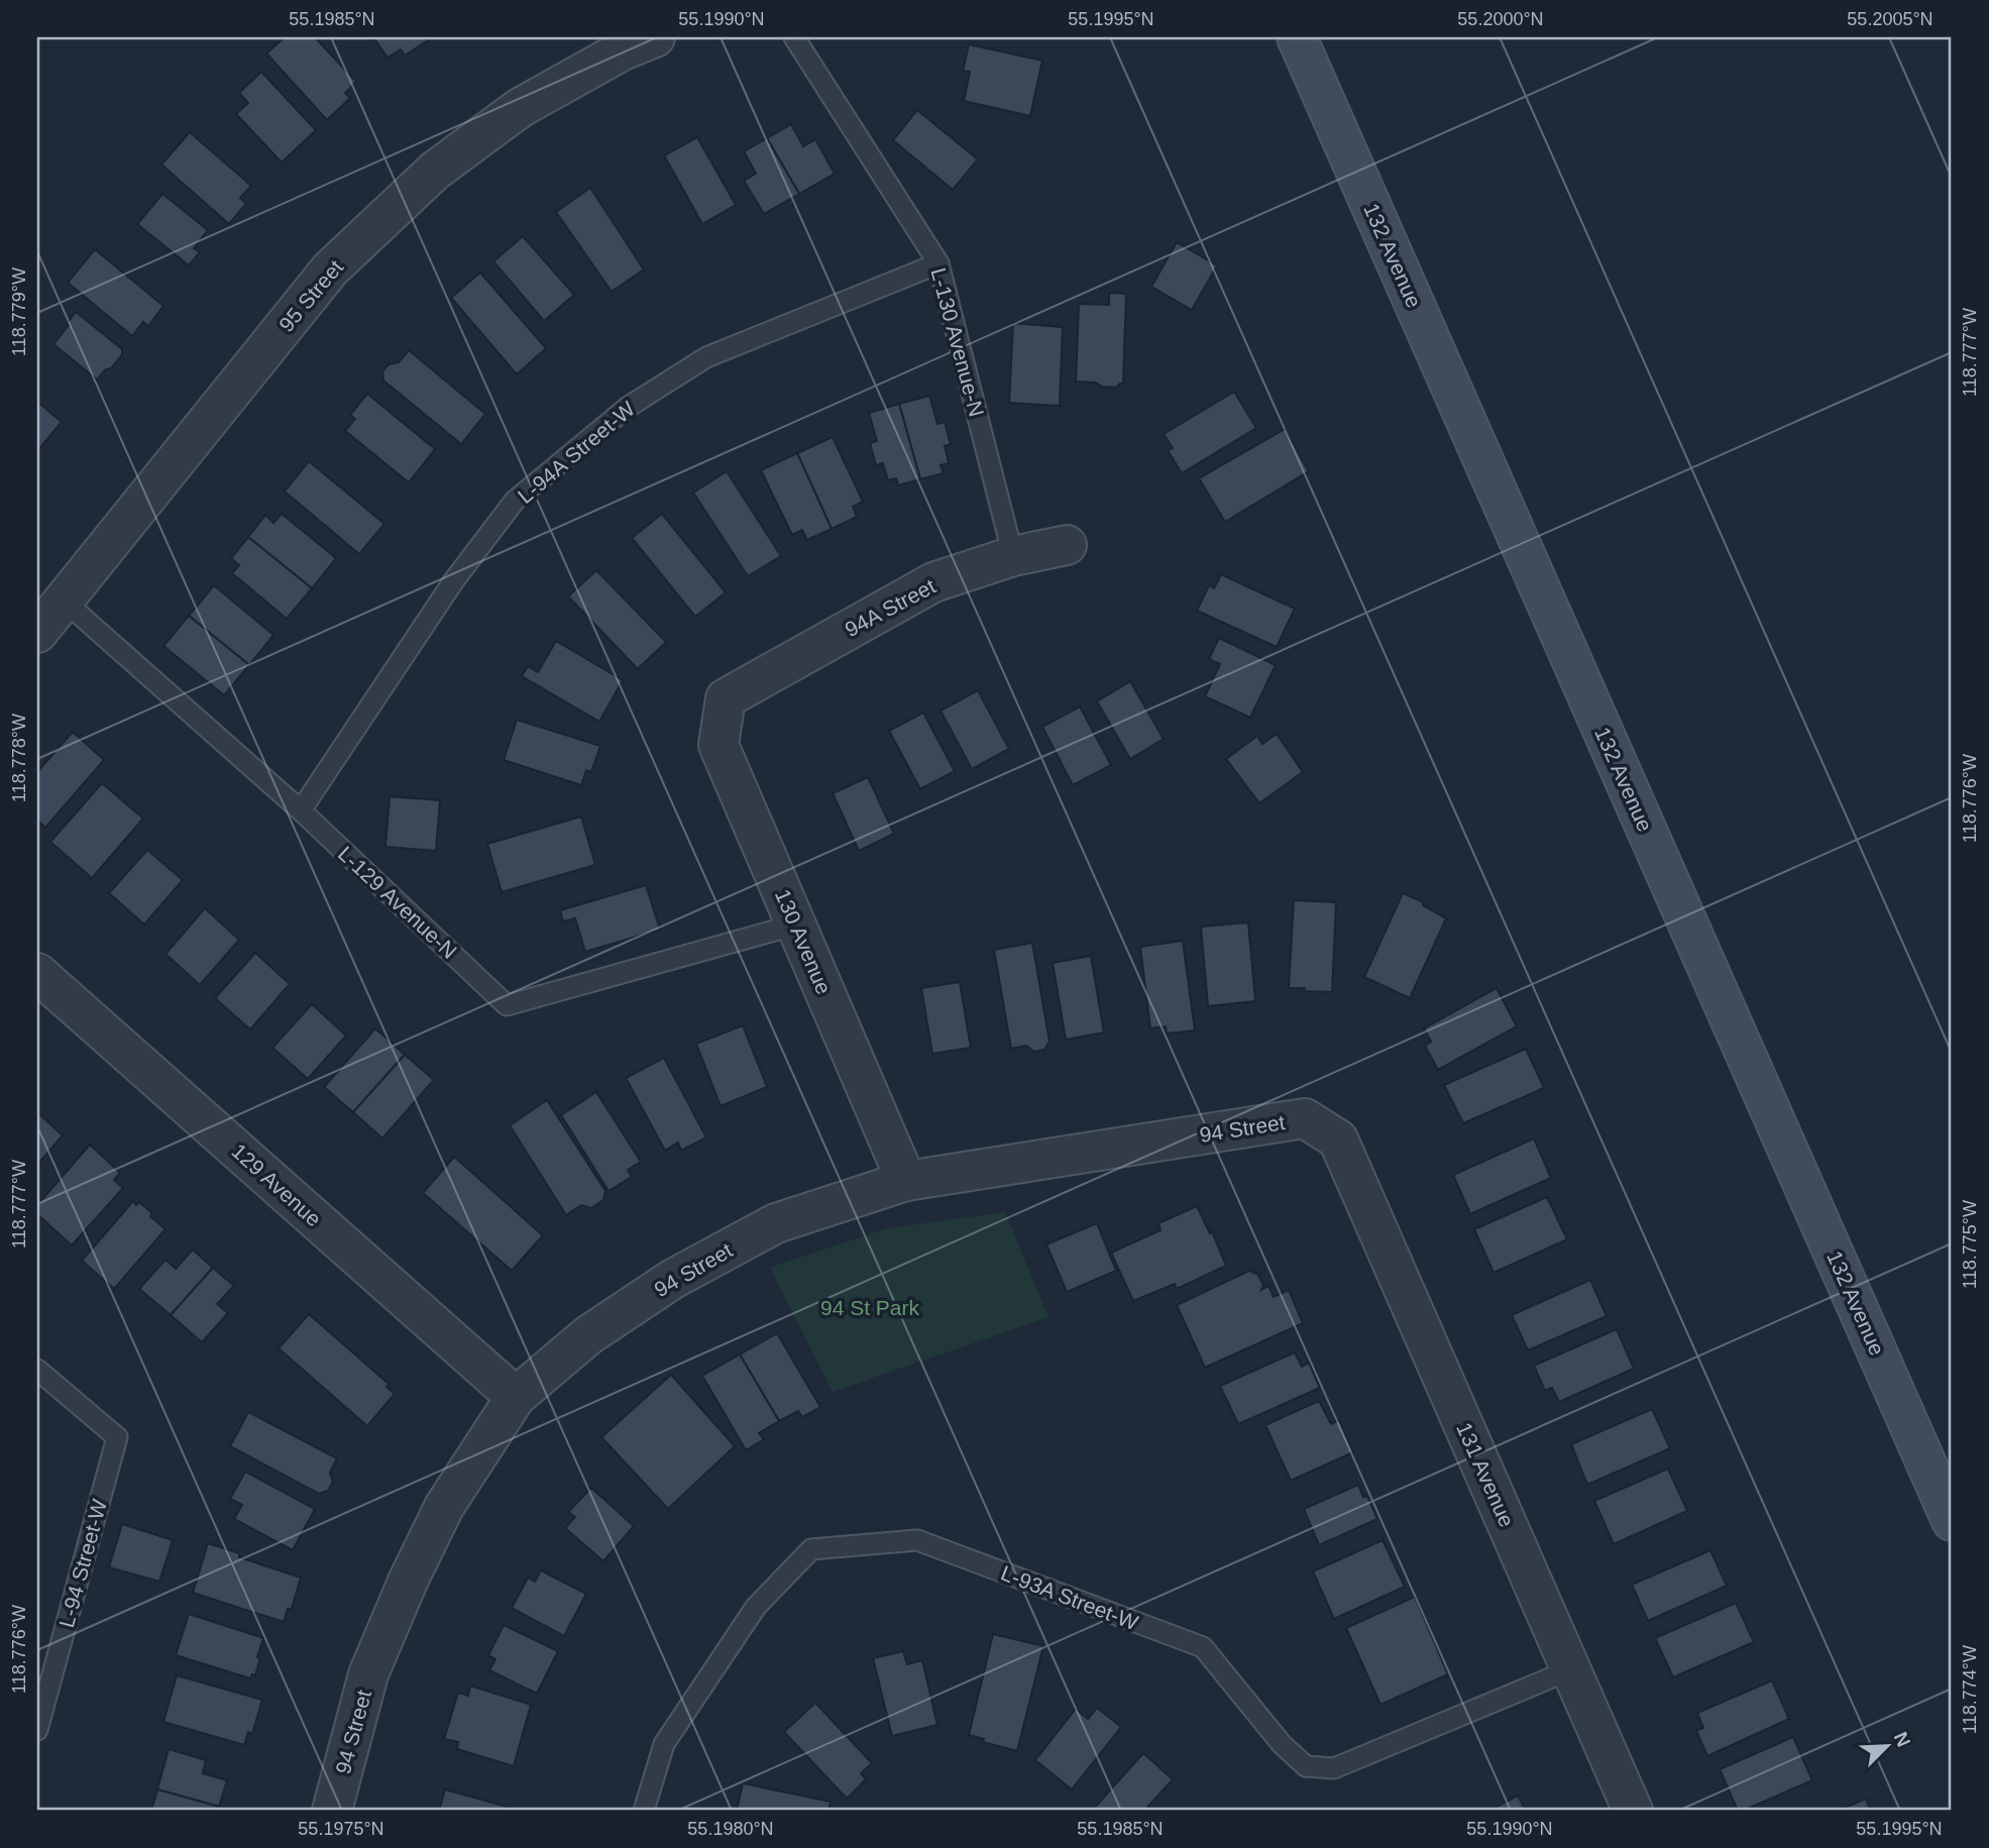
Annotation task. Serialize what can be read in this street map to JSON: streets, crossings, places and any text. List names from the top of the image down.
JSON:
{
  "streets": {
    "main road": ["132 Avenue"],
    "street": [
      "95 Street",
      "94A Street",
      "130 Avenue",
      "94 Street",
      "129 Avenue",
      "131 Avenue"
    ],
    "lane": [
      "L-130 Avenue-N",
      "L-94A Street-W",
      "L-129 Avenue-N",
      "L-94 Street-W",
      "L-93A Street-W"
    ]
  },
  "crossings": [
    ["95 Street", "L-129 Avenue-N"],
    ["L-130 Avenue-N", "L-94A Street-W"],
    ["L-130 Avenue-N", "94A Street"],
    ["L-94A Street-W", "L-129 Avenue-N"],
    ["94A Street", "130 Avenue"],
    ["L-129 Avenue-N", "130 Avenue"],
    ["130 Avenue", "94 Street"],
    ["94 Street", "129 Avenue"],
    ["94 Street", "131 Avenue"],
    ["131 Avenue", "L-93A Street-W"]
  ],
  "parks": ["94 St Park"],
  "north": "top right",
  "coordinates": [
    "55.1985°N",
    "55.1990°N",
    "55.1995°N",
    "55.2000°N",
    "55.2005°N",
    "118.779°W",
    "118.777°W",
    "118.778°W",
    "118.776°W",
    "118.775°W",
    "118.774°W",
    "55.1975°N",
    "55.1980°N"
  ]
}
